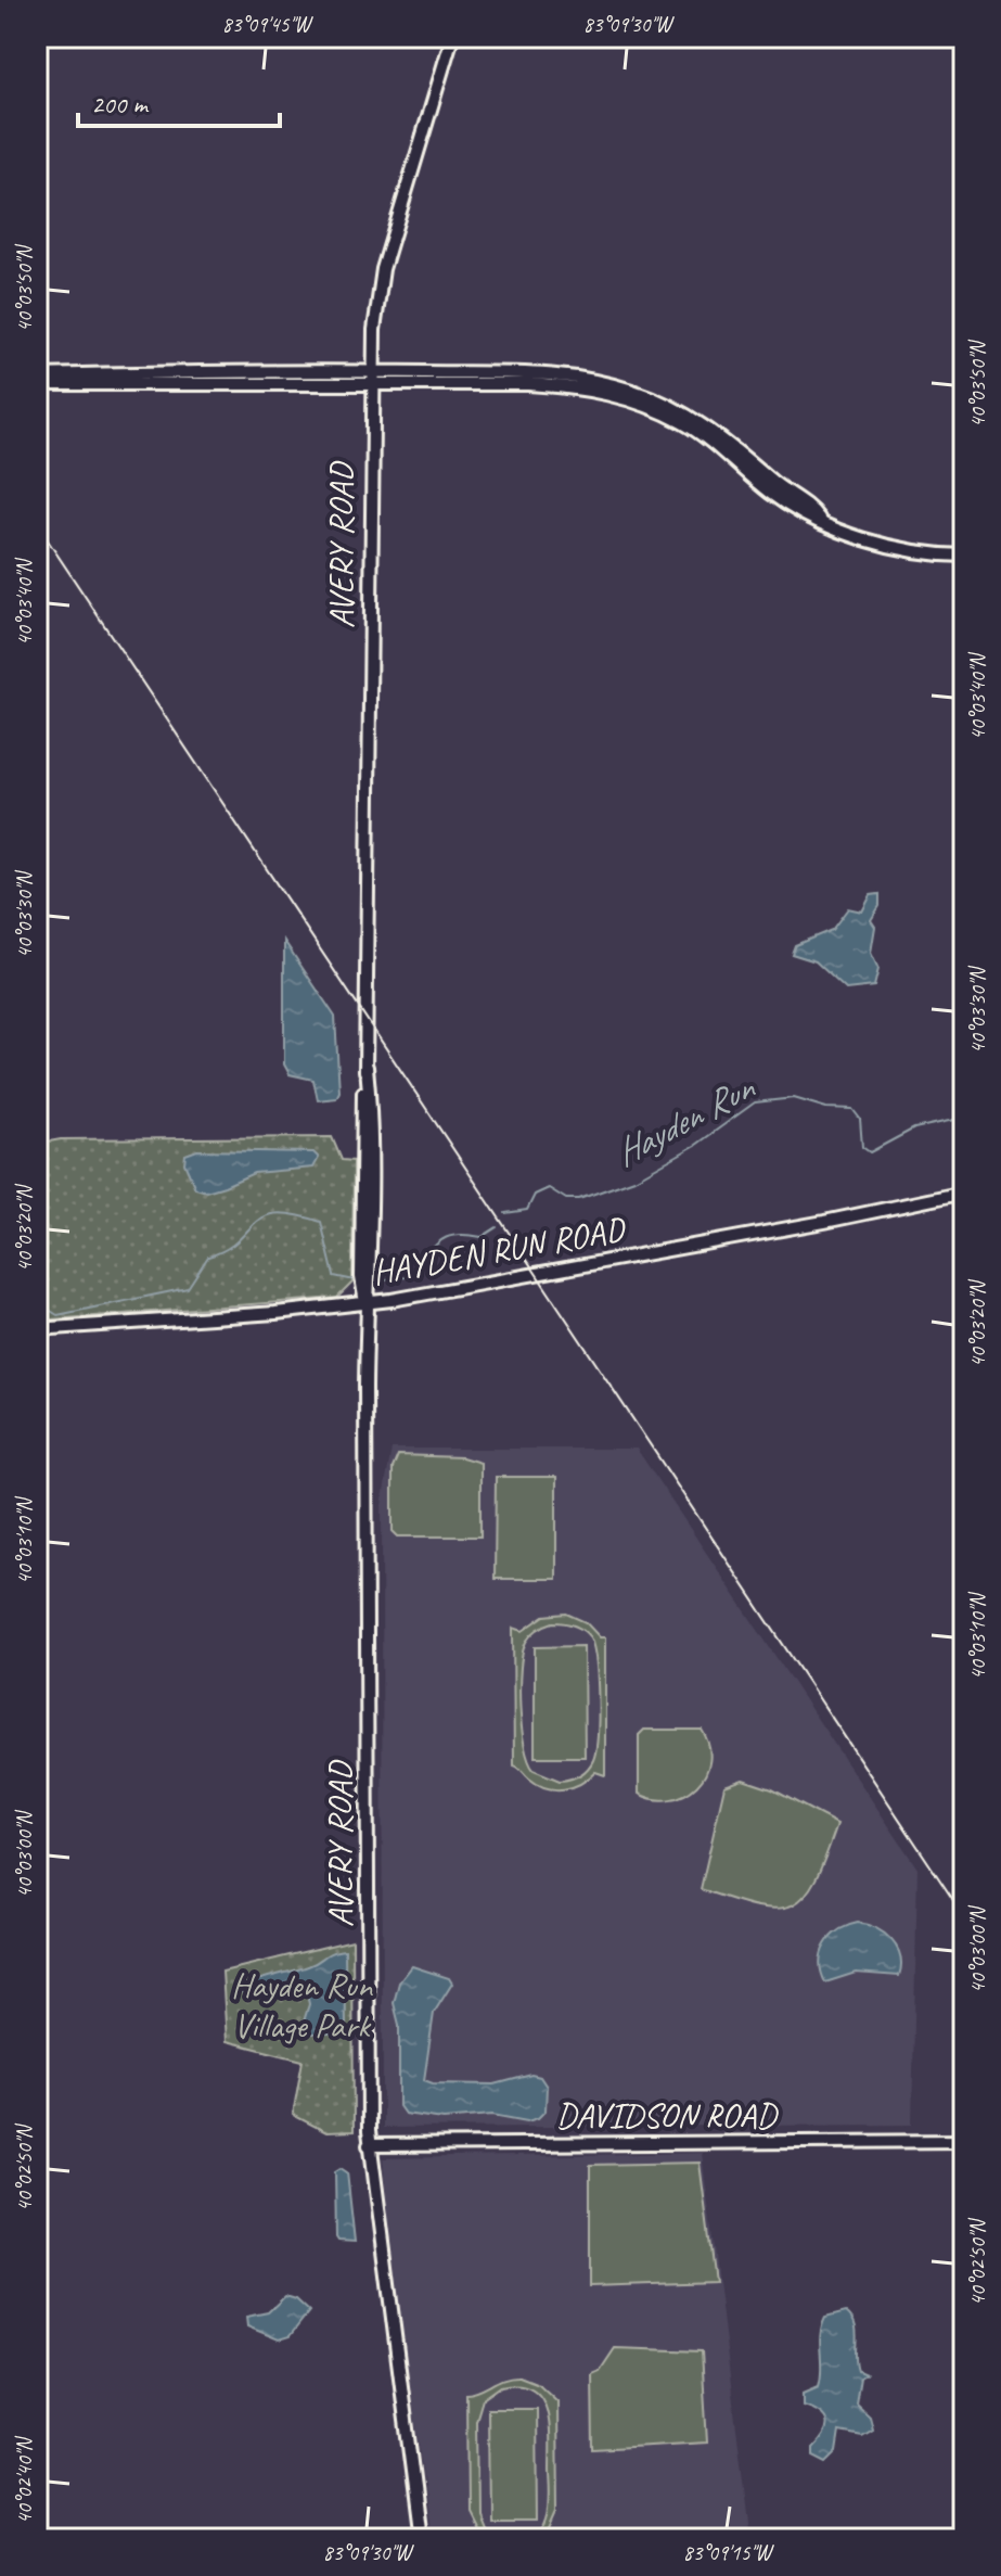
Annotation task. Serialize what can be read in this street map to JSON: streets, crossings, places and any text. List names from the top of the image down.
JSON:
{
  "streets": {
    "main road": ["AVERY ROAD", "HAYDEN RUN ROAD", "DAVIDSON ROAD"]
  },
  "crossings": [
    ["AVERY ROAD", "HAYDEN RUN ROAD"],
    ["AVERY ROAD", "DAVIDSON ROAD"]
  ],
  "water": ["Hayden Run"],
  "parks": ["Hayden Run Village Park"],
  "scale_bar": "200 m",
  "coordinates": [
    "83°09'45\"W",
    "83°09'30\"W",
    "40°03'50\"N",
    "40°03'40\"N",
    "40°03'30\"N",
    "40°03'20\"N",
    "40°03'10\"N",
    "40°03'00\"N",
    "40°02'50\"N",
    "40°02'40\"N",
    "83°09'15\"W"
  ]
}
